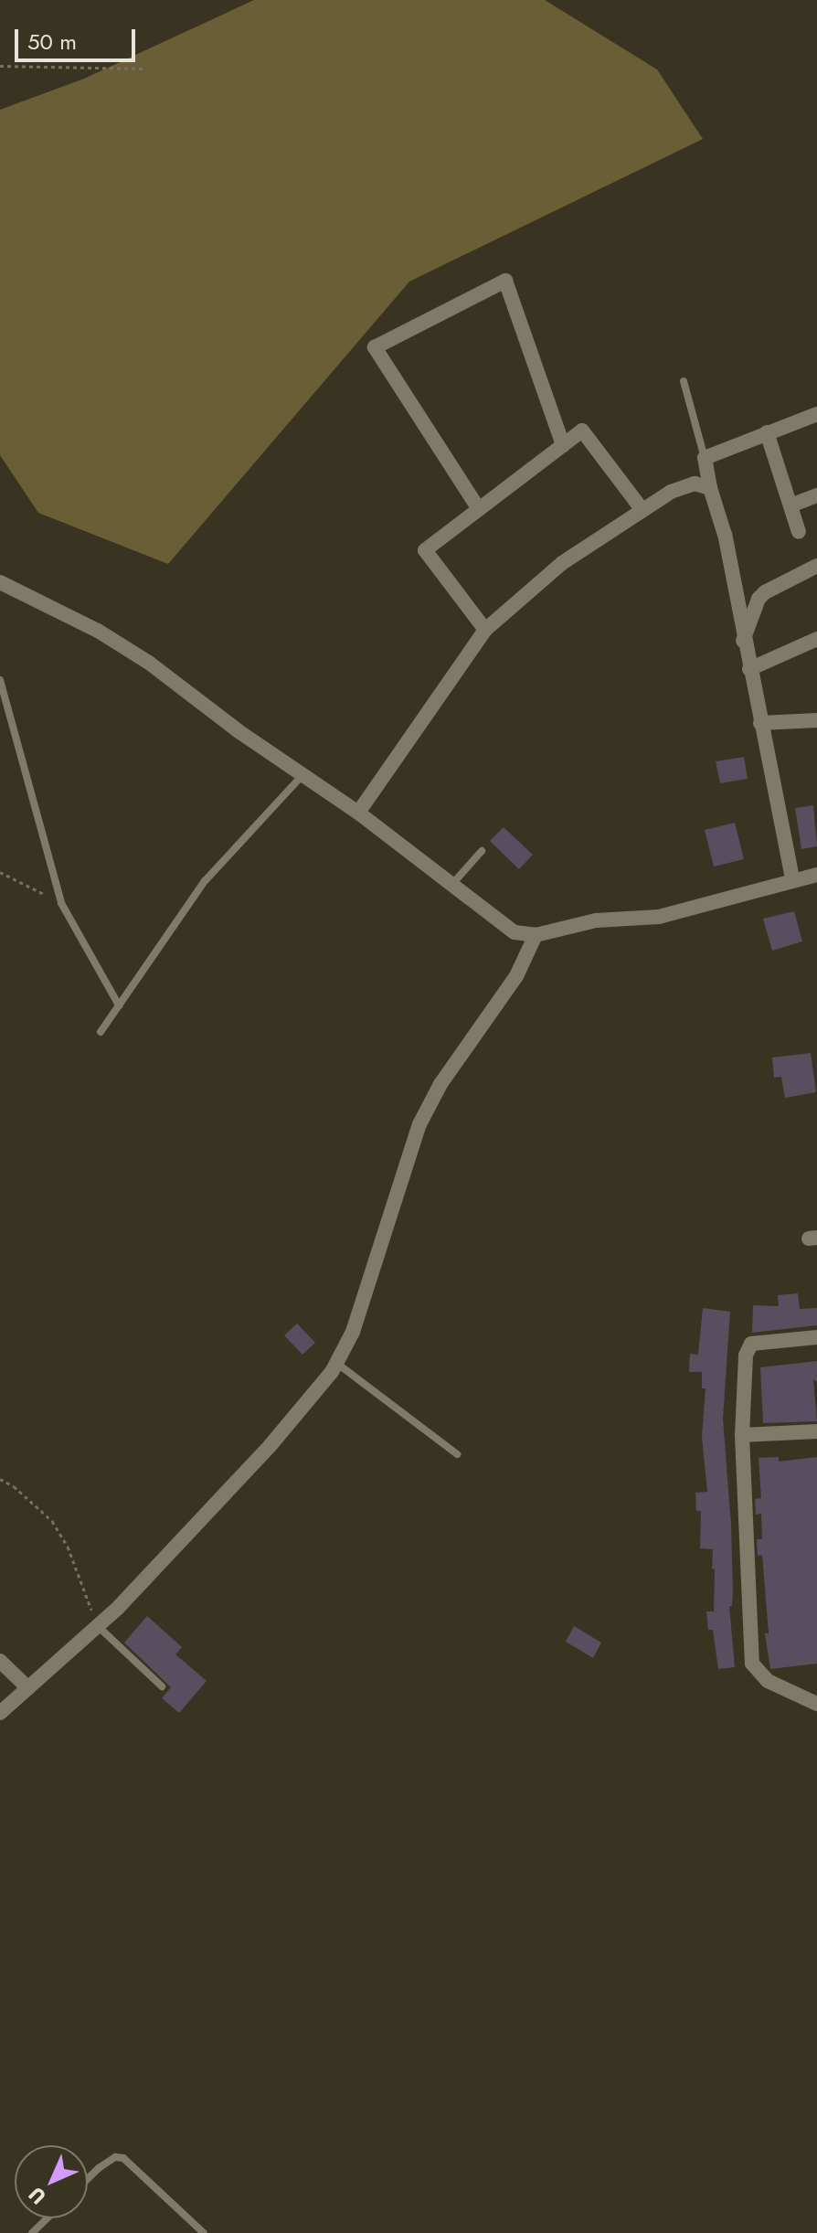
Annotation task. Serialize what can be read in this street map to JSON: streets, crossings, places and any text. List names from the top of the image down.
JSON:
{
  "scale_bar": "50 m",
  "north": "bottom left"
}
